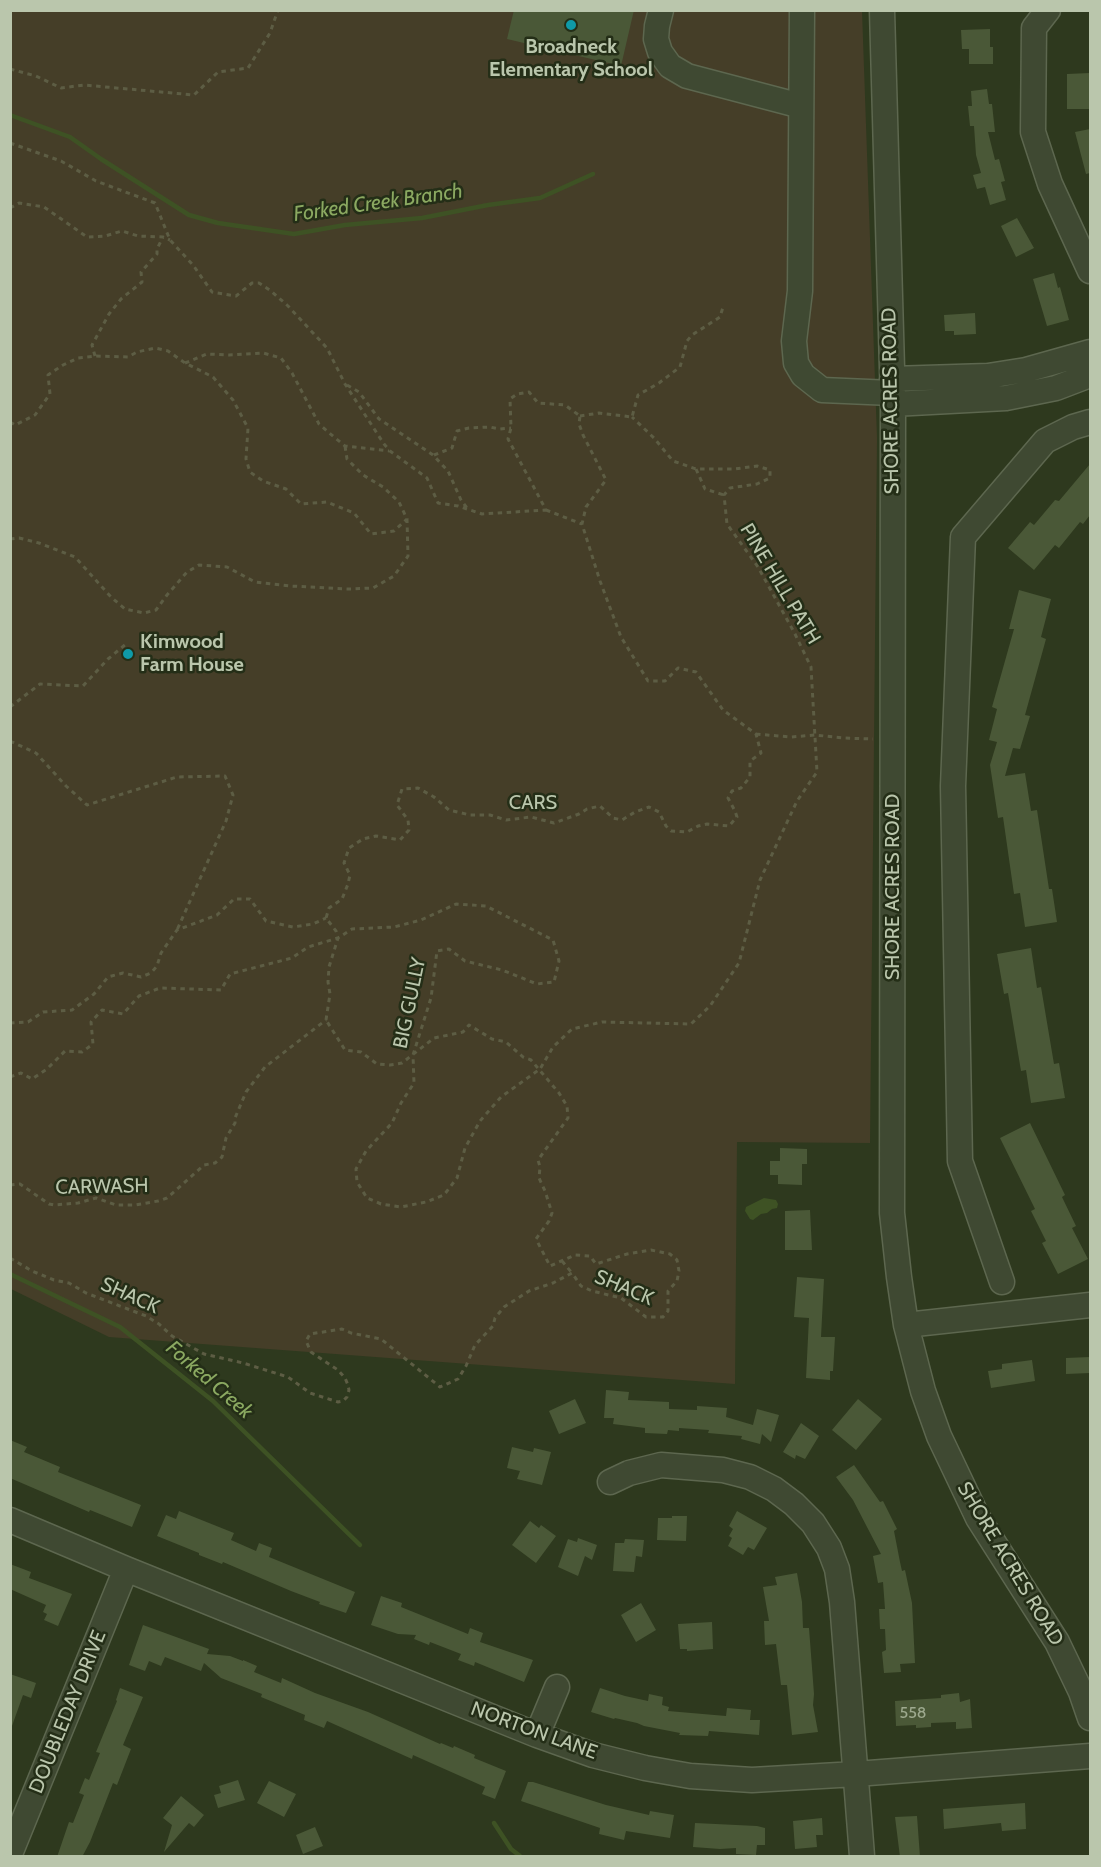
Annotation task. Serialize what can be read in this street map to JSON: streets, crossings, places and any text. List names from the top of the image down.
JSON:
{
  "streets": {
    "street": ["SHORE ACRES ROAD", "DOUBLEDAY DRIVE", "NORTON LANE"],
    "path": [
      "PINE HILL PATH",
      "CARS",
      "BIG GULLY",
      "CARWASH",
      "SHACK"
    ]
  },
  "crossings": [
    ["PINE HILL PATH", "BIG GULLY"],
    ["DOUBLEDAY DRIVE", "NORTON LANE"]
  ],
  "water": ["Forked Creek Branch", "Forked Creek"],
  "places": ["Broadneck Elementary School", "Kimwood Farm House"],
  "house_numbers": ["558"]
}
